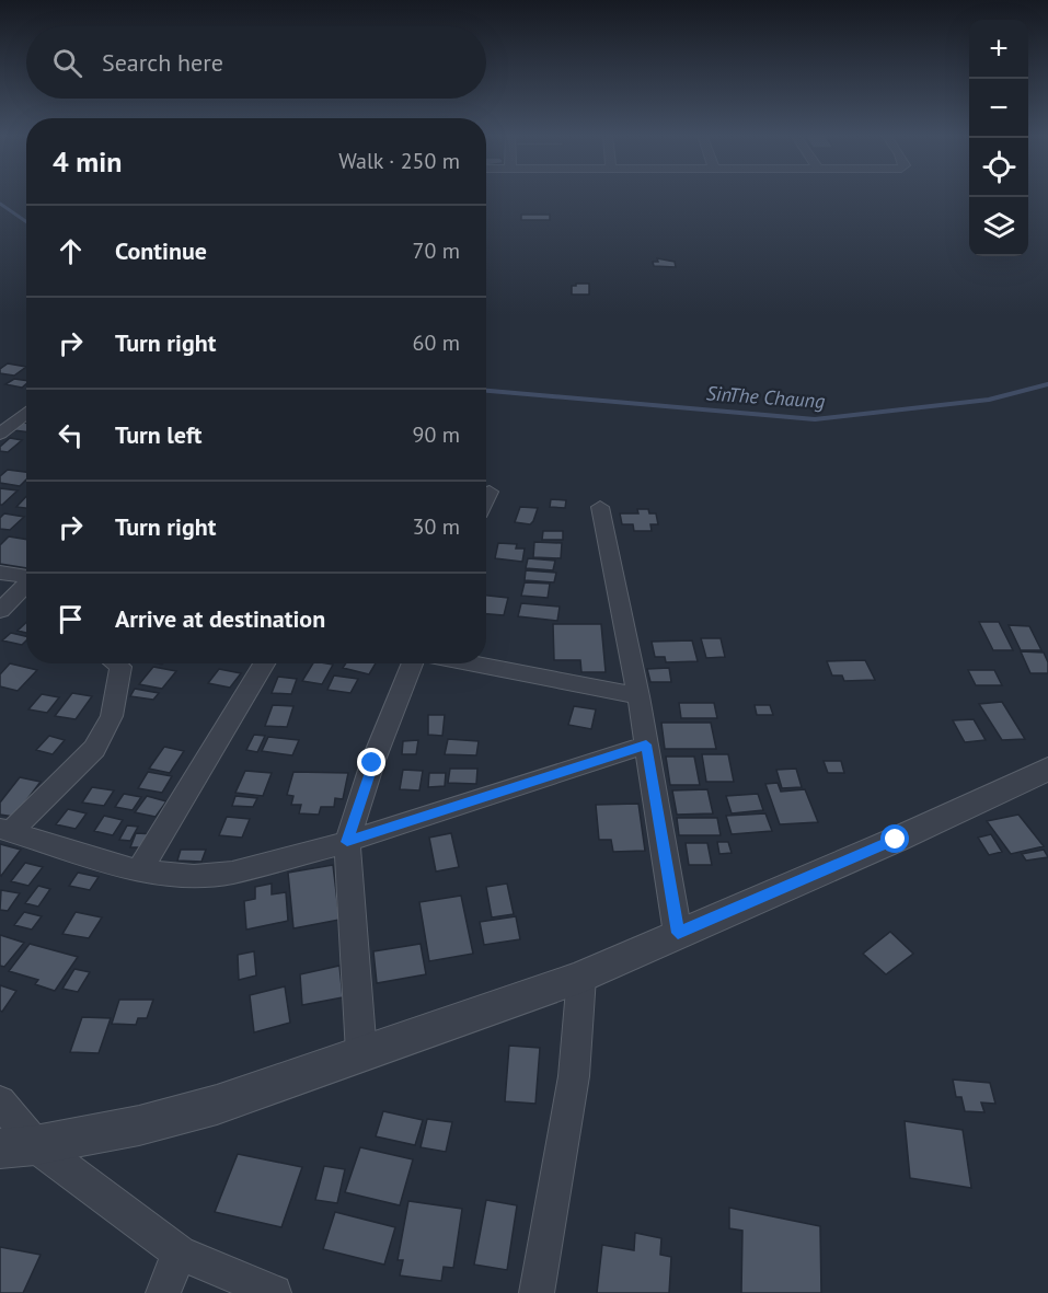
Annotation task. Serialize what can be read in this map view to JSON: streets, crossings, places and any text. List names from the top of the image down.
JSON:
{
  "water": ["SinThe Chaung"],
  "page": {
    "map_buttons": ["+", "−"],
    "search": "Search here",
    "heading": ["4 min", "Walk · 250 m"],
    "list": [
      ["Continue", "70 m"],
      ["Turn right", "60 m"],
      ["Turn left", "90 m"],
      ["Turn right", "30 m"],
      "Arrive at destination"
    ]
  }
}
